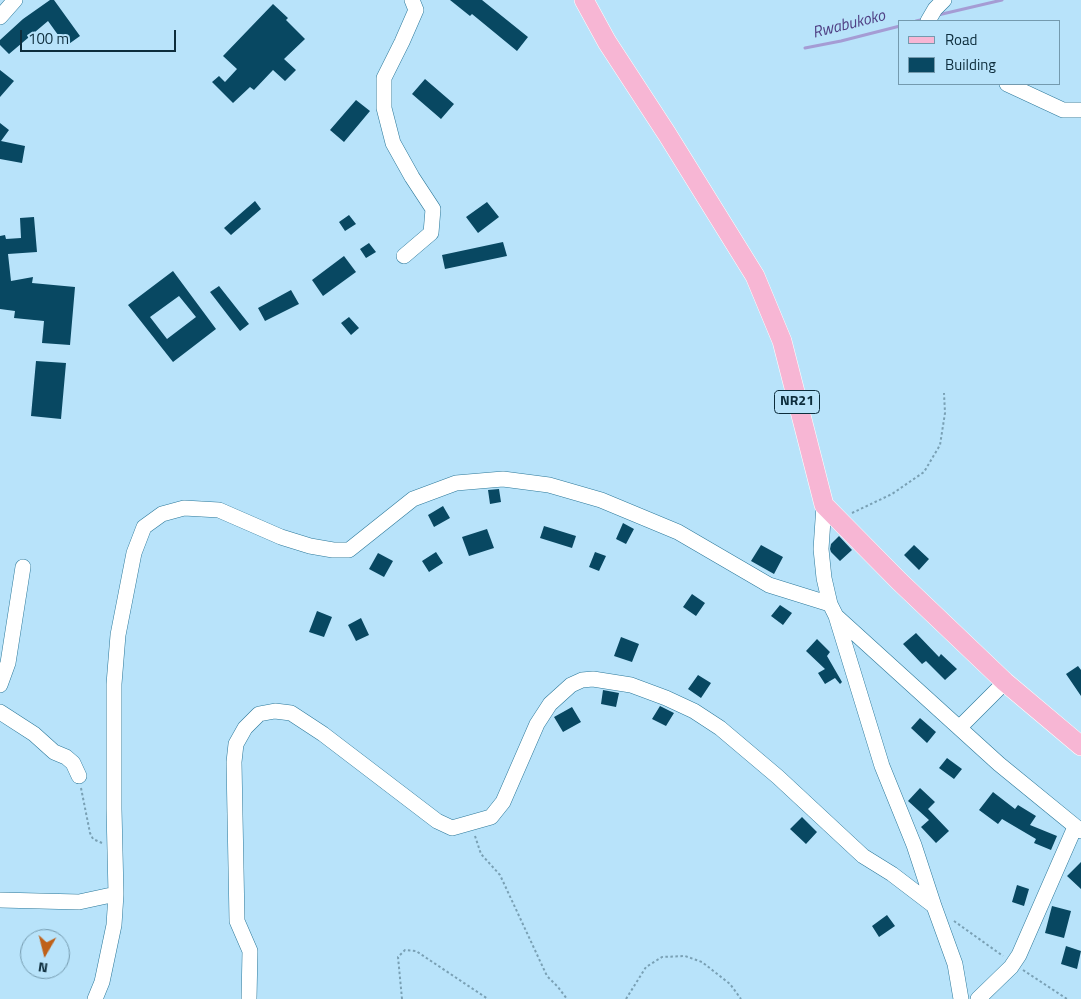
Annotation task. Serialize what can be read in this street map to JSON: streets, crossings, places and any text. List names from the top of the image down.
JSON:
{
  "streets": {
    "main road": ["NR21"]
  },
  "water": ["Rwabukoko"],
  "legend": ["Road", "Building"],
  "scale_bar": "100 m",
  "north": "bottom"
}
